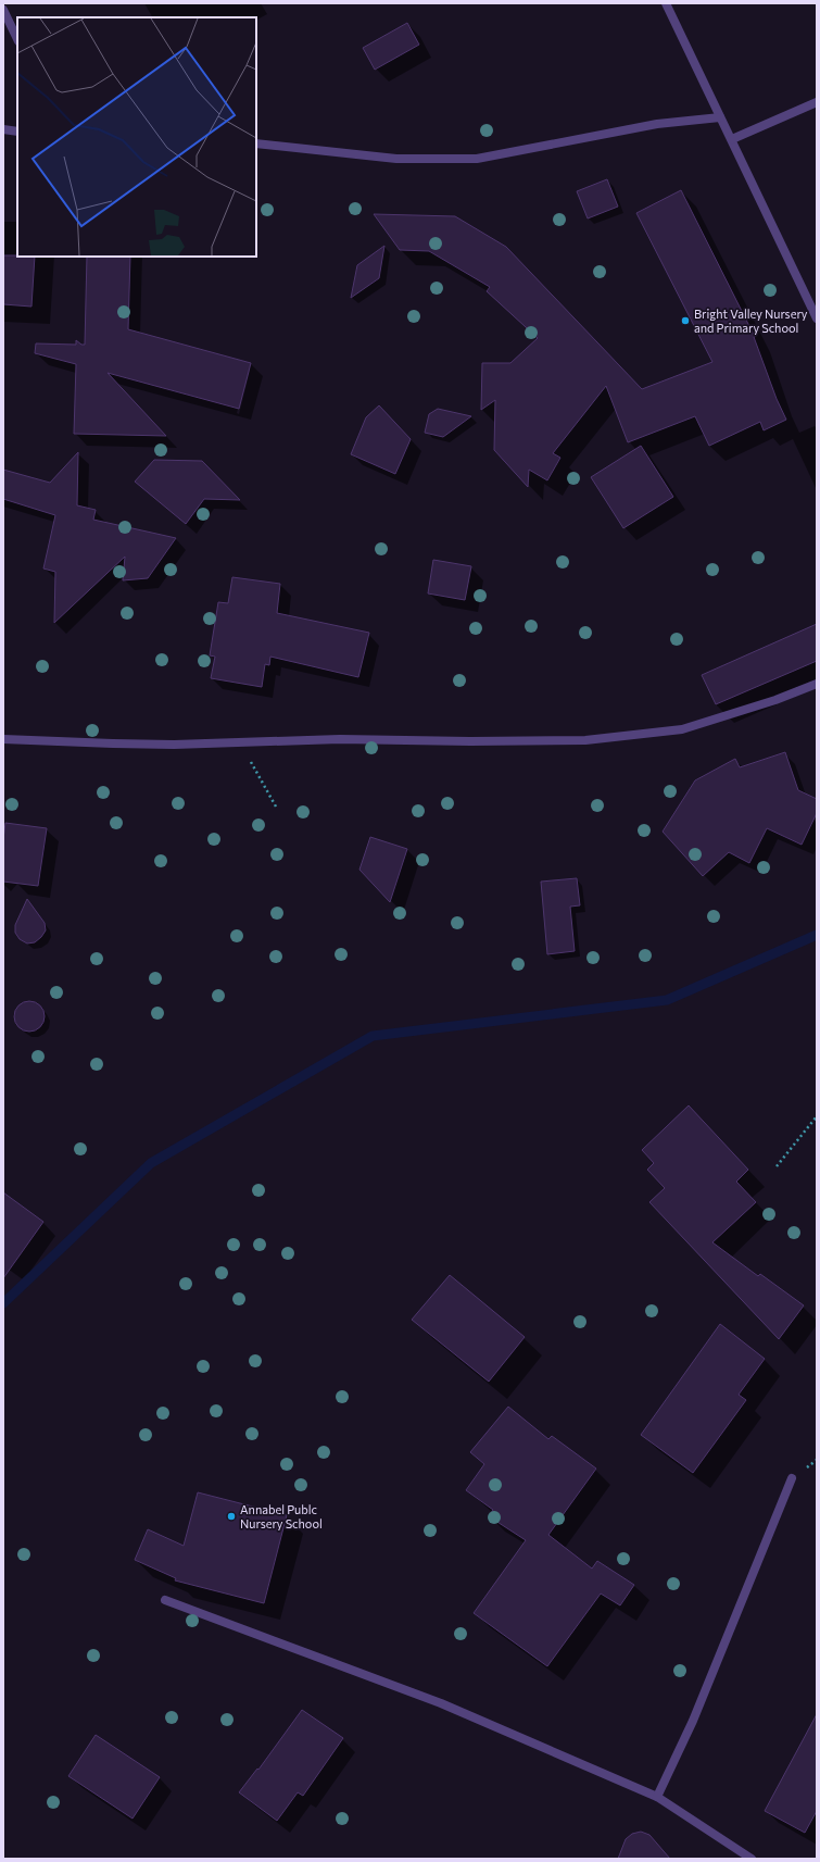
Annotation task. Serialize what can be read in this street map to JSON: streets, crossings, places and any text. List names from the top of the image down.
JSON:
{
  "places": ["Bright Valley Nursery and Primary School", "Annabel Publc Nursery School"]
}
